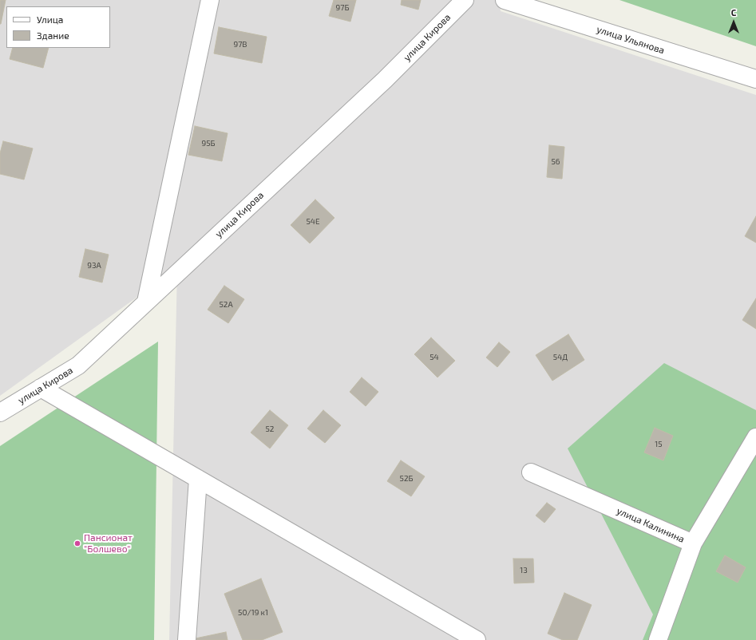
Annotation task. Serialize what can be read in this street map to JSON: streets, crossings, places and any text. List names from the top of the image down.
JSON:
{
  "streets": {
    "street": ["улица Кирова", "улица Ульянова", "улица Калинина"]
  },
  "places": ["Пансионат \"Болшево\""],
  "house_numbers": [
    "97Б",
    "97В",
    "95Б",
    "56",
    "54Е",
    "93А",
    "52А",
    "54",
    "54Д",
    "52",
    "15",
    "52Б",
    "13",
    "50/19 к1"
  ],
  "legend": ["Улица", "Здание"],
  "north": "top"
}
